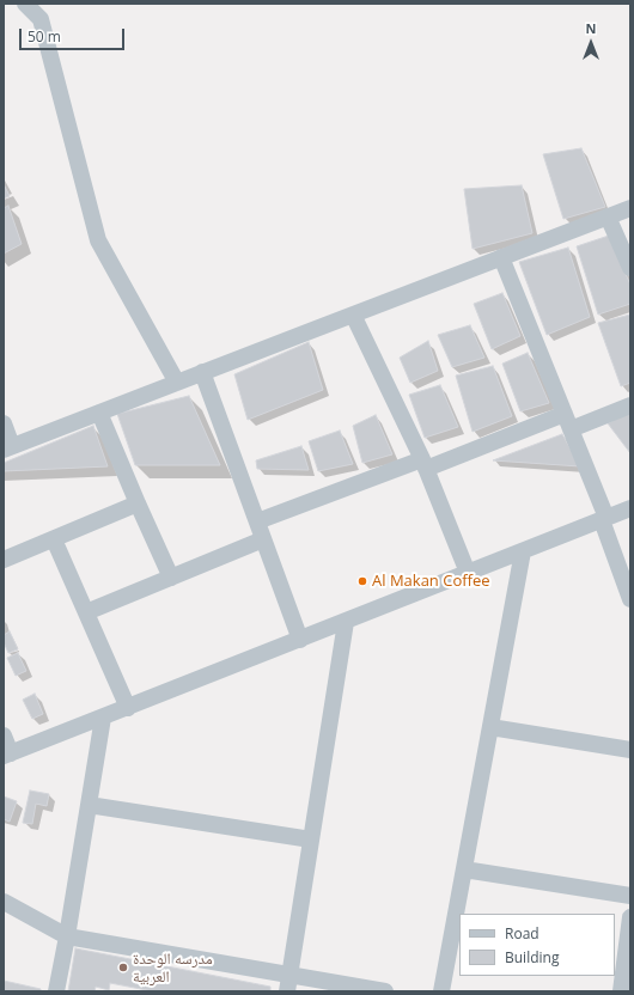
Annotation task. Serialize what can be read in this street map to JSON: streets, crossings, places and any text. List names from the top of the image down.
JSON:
{
  "places": ["Al Makan Coffee", "مدرسه الوحدة العربية"],
  "legend": ["Road", "Building"],
  "scale_bar": "50 m",
  "north": "top"
}
